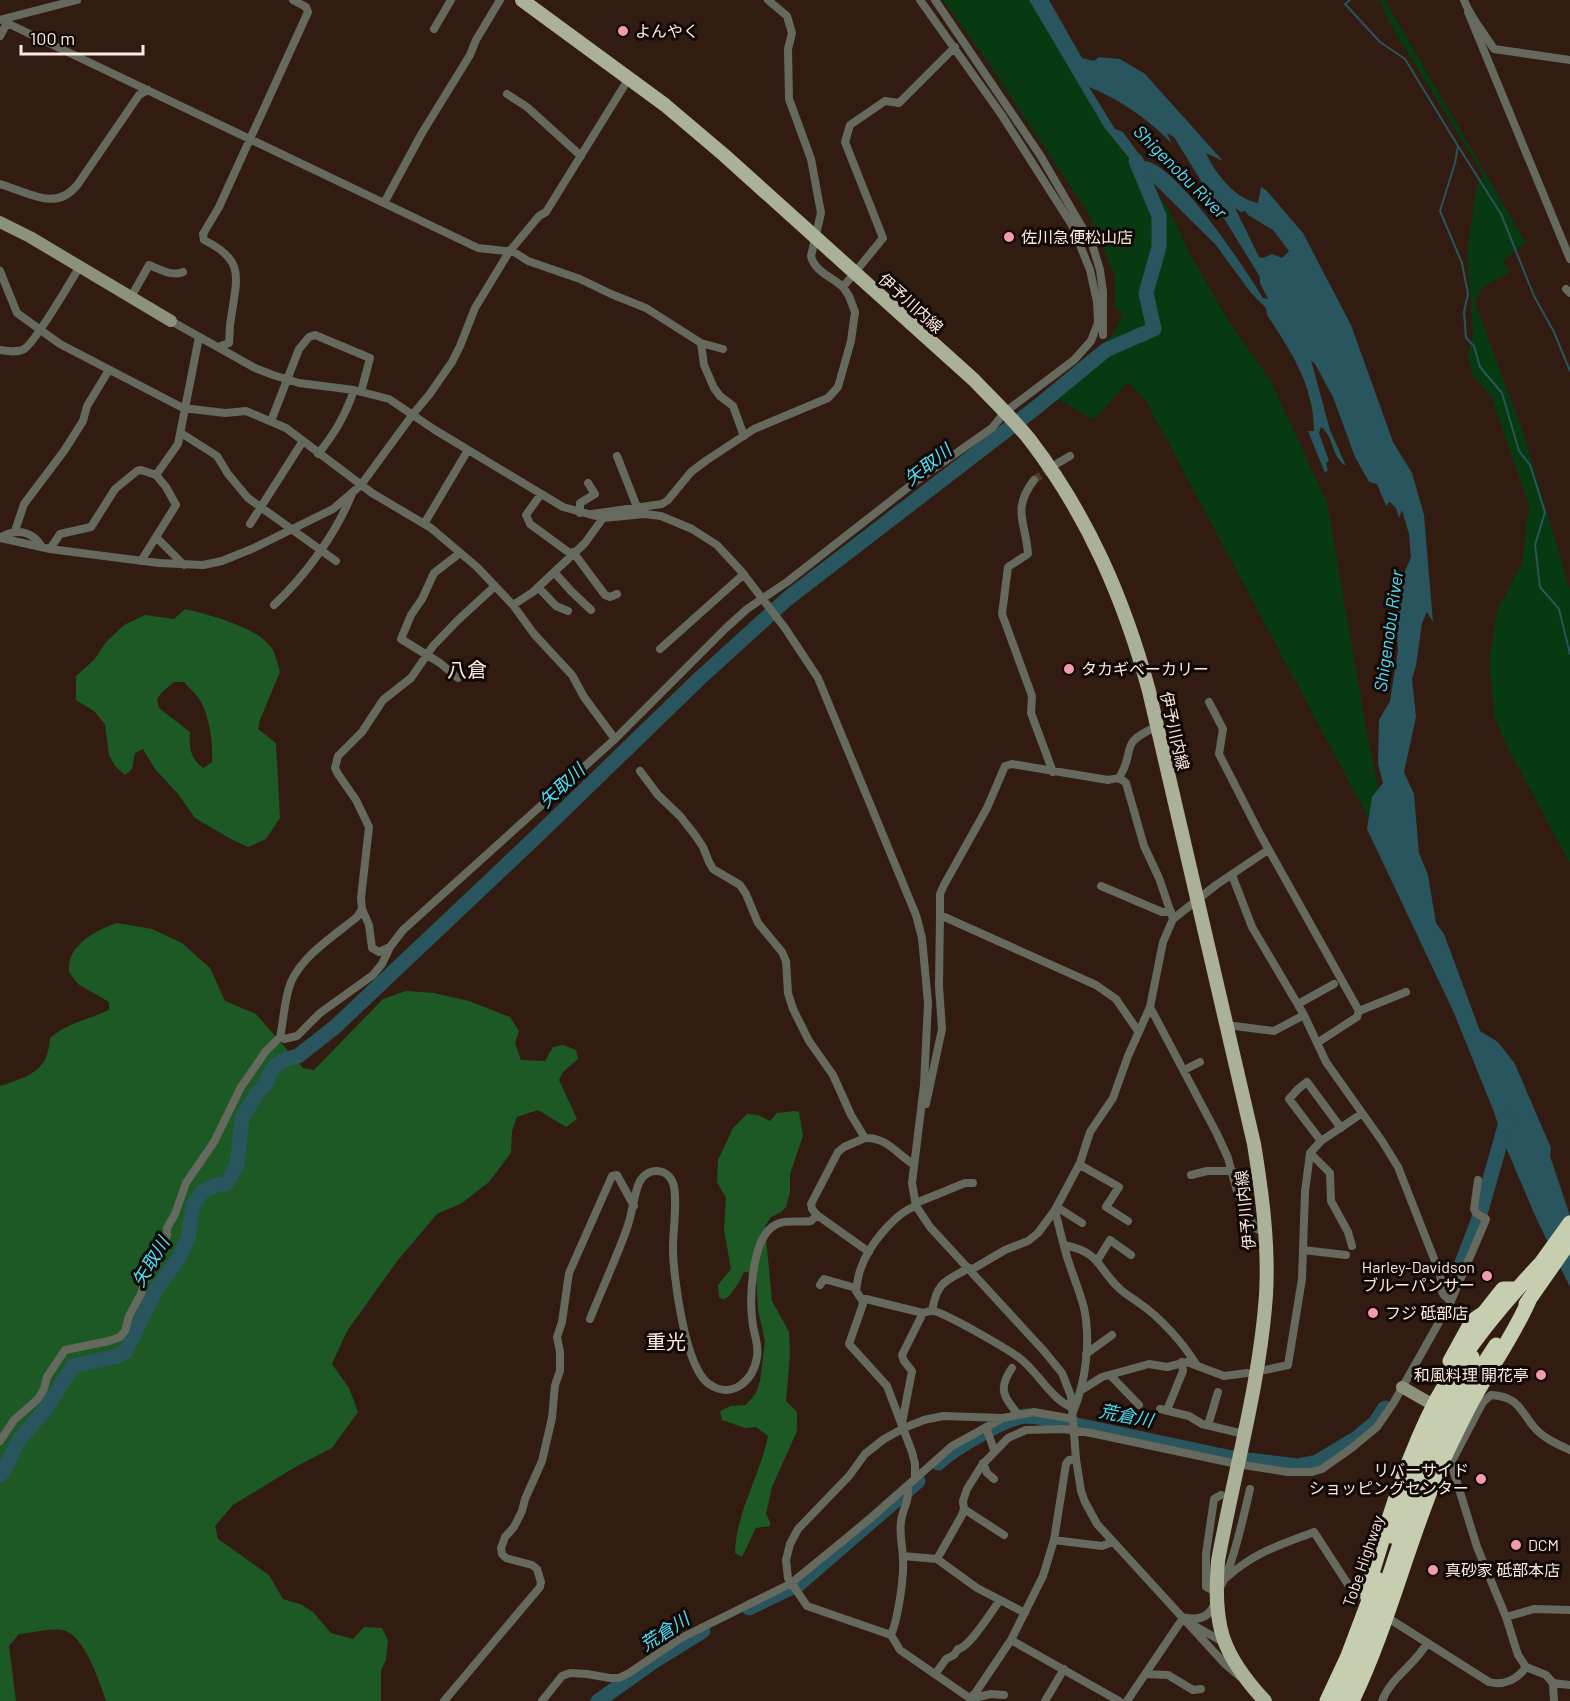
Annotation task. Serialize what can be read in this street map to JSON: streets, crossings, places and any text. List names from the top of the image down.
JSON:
{
  "streets": {
    "highway": ["Tobe Highway"],
    "main road": ["伊予川内線"]
  },
  "districts": ["八倉", "重光"],
  "water": ["Shigenobu River", "矢取川", "荒倉川"],
  "places": [
    "よんやく",
    "佐川急便松山店",
    "タカギベーカリー",
    "Harley-Davidson ブルーパンサー",
    "フジ 砥部店",
    "和風料理 開花亭",
    "リバーサイド ショッピングセンター",
    "DCM",
    "真砂家 砥部本店"
  ],
  "scale_bar": "100 m"
}
